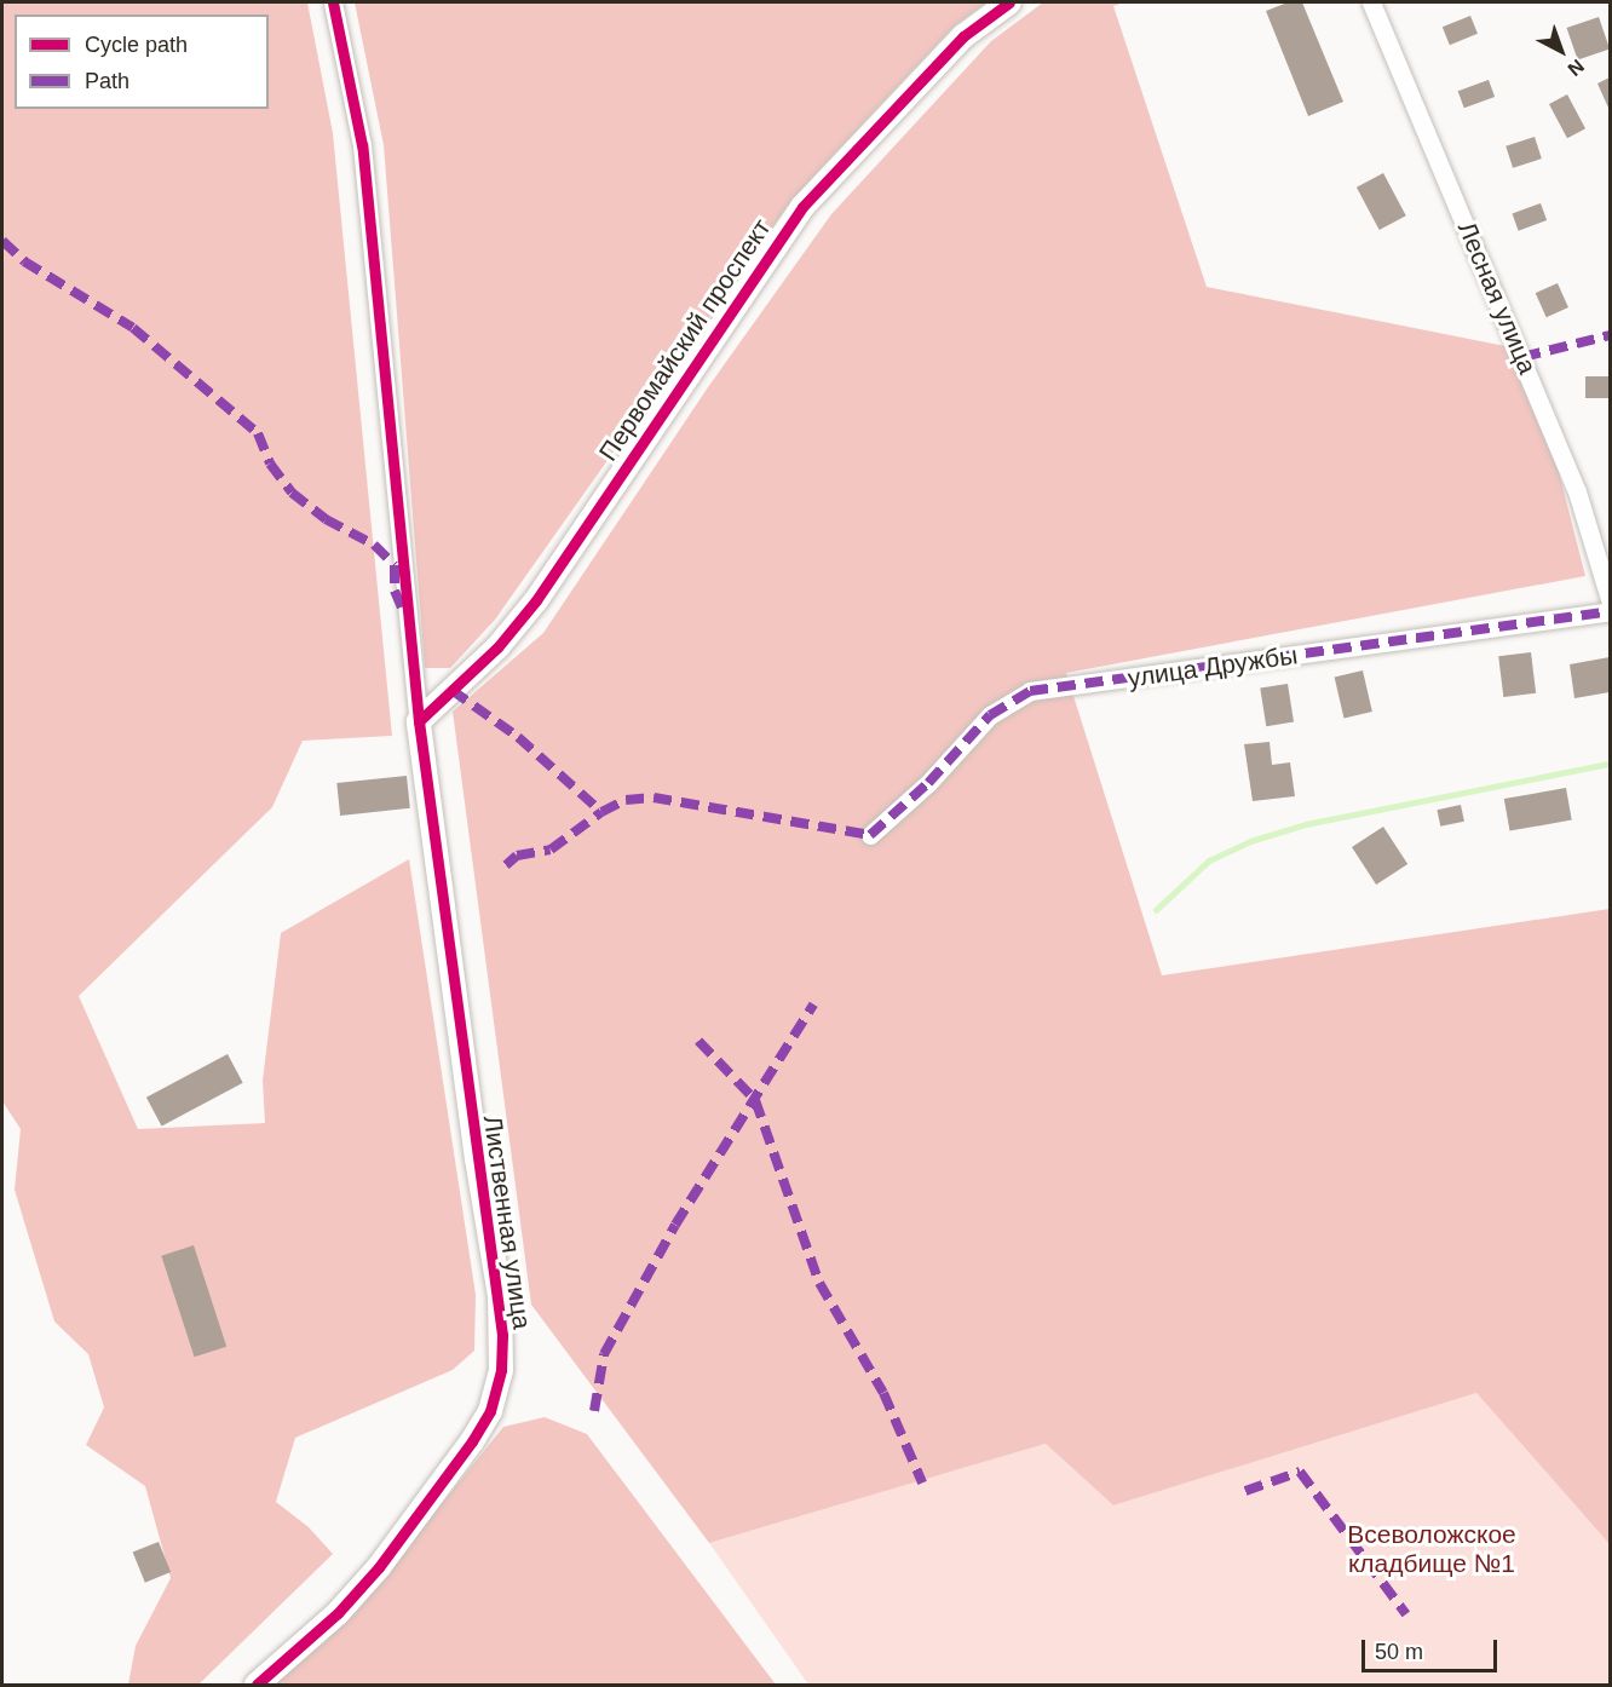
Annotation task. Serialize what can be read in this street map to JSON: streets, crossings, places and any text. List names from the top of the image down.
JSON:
{
  "streets": {
    "street": [
      "Лесная улица",
      "Первомайский проспект",
      "улица Дружбы",
      "Лиственная улица"
    ]
  },
  "crossings": [
    ["Первомайский проспект", "Лиственная улица"]
  ],
  "parks": ["Всеволожское кладбище №1"],
  "legend": ["Cycle path", "Path"],
  "scale_bar": "50 m",
  "north": "bottom right"
}
